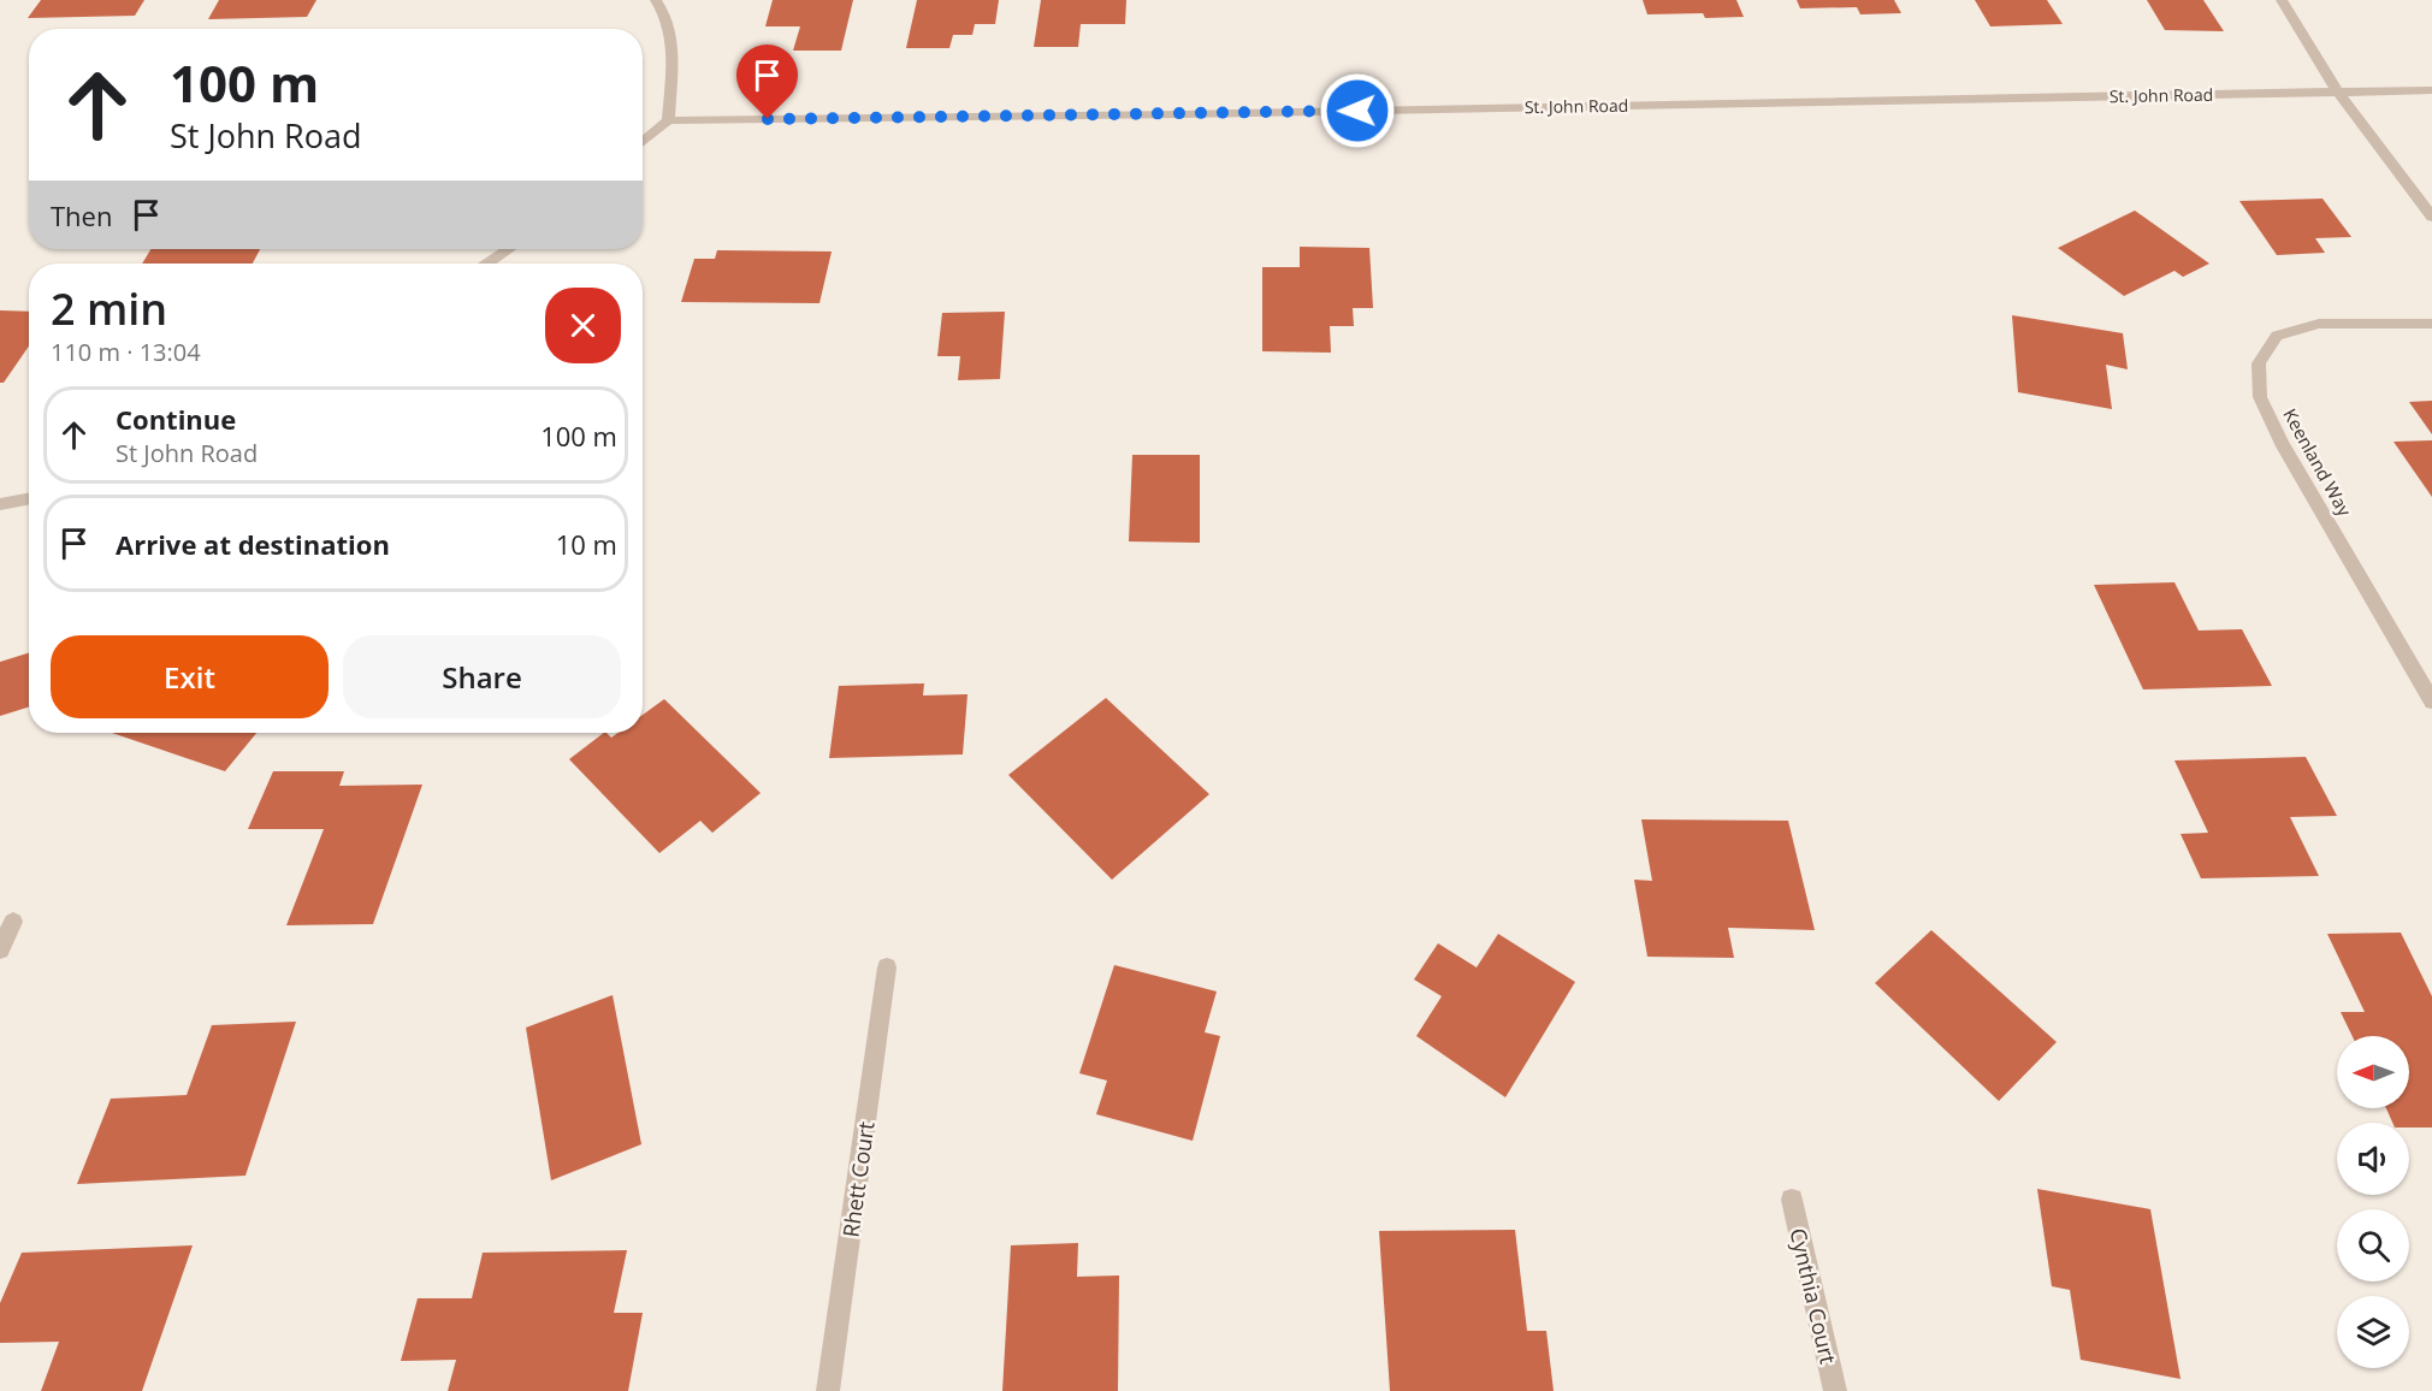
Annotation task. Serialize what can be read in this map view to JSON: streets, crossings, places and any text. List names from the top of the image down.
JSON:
{
  "streets": {
    "street": [
      "St. John Road",
      "Keenland Way",
      "Rhett Court",
      "Cynthia Court"
    ]
  },
  "north": "left",
  "page": {
    "turn": ["100 m", "St John Road"],
    "then": "Then",
    "heading": ["2 min", "110 m · 13:04"],
    "list": [
      {
        "name": "Continue",
        "note": "St John Road",
        "value": "100 m"
      },
      {
        "name": "Arrive at destination",
        "value": "10 m"
      }
    ],
    "buttons": ["Exit", "Share"]
  }
}
